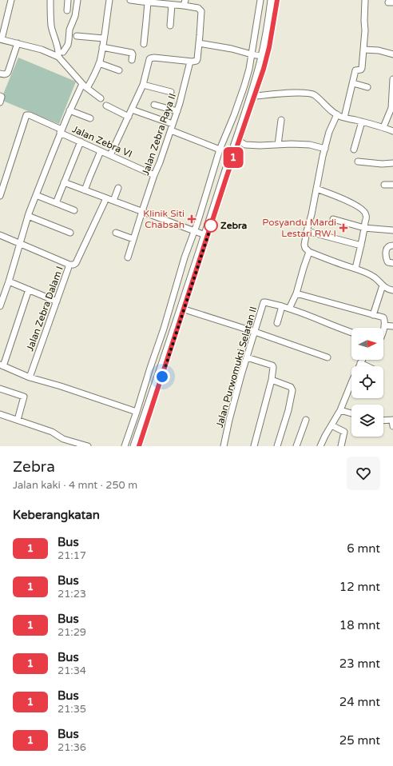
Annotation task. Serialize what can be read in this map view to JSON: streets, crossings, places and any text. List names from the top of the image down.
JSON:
{
  "streets": {
    "street": [
      "Jalan Zebra Raya II",
      "Jalan Zebra VI",
      "Jalan Zebra Dalam I",
      "Jalan Purwomukti Selatan II"
    ]
  },
  "crossings": [
    ["Jalan Zebra Raya II", "Jalan Zebra VI"]
  ],
  "places": {
    "health": ["Klinik Siti Chabsah", "Posyandu Mardi Lestari RW I"],
    "other": ["Zebra"]
  },
  "lines": ["bus line 1"],
  "north": "right",
  "page": {
    "on_map": "1",
    "heading": [
      ["Zebra", "Jalan kaki · 4 mnt · 250 m"],
      "Keberangkatan"
    ],
    "list": [
      {
        "mark": "1",
        "name": "Bus",
        "note": "21:17",
        "value": "6 mnt"
      },
      {
        "mark": "1",
        "name": "Bus",
        "note": "21:23",
        "value": "12 mnt"
      },
      {
        "mark": "1",
        "name": "Bus",
        "note": "21:29",
        "value": "18 mnt"
      },
      {
        "mark": "1",
        "name": "Bus",
        "note": "21:34",
        "value": "23 mnt"
      },
      {
        "mark": "1",
        "name": "Bus",
        "note": "21:35",
        "value": "24 mnt"
      },
      {
        "mark": "1",
        "name": "Bus",
        "note": "21:36",
        "value": "25 mnt"
      }
    ]
  }
}
